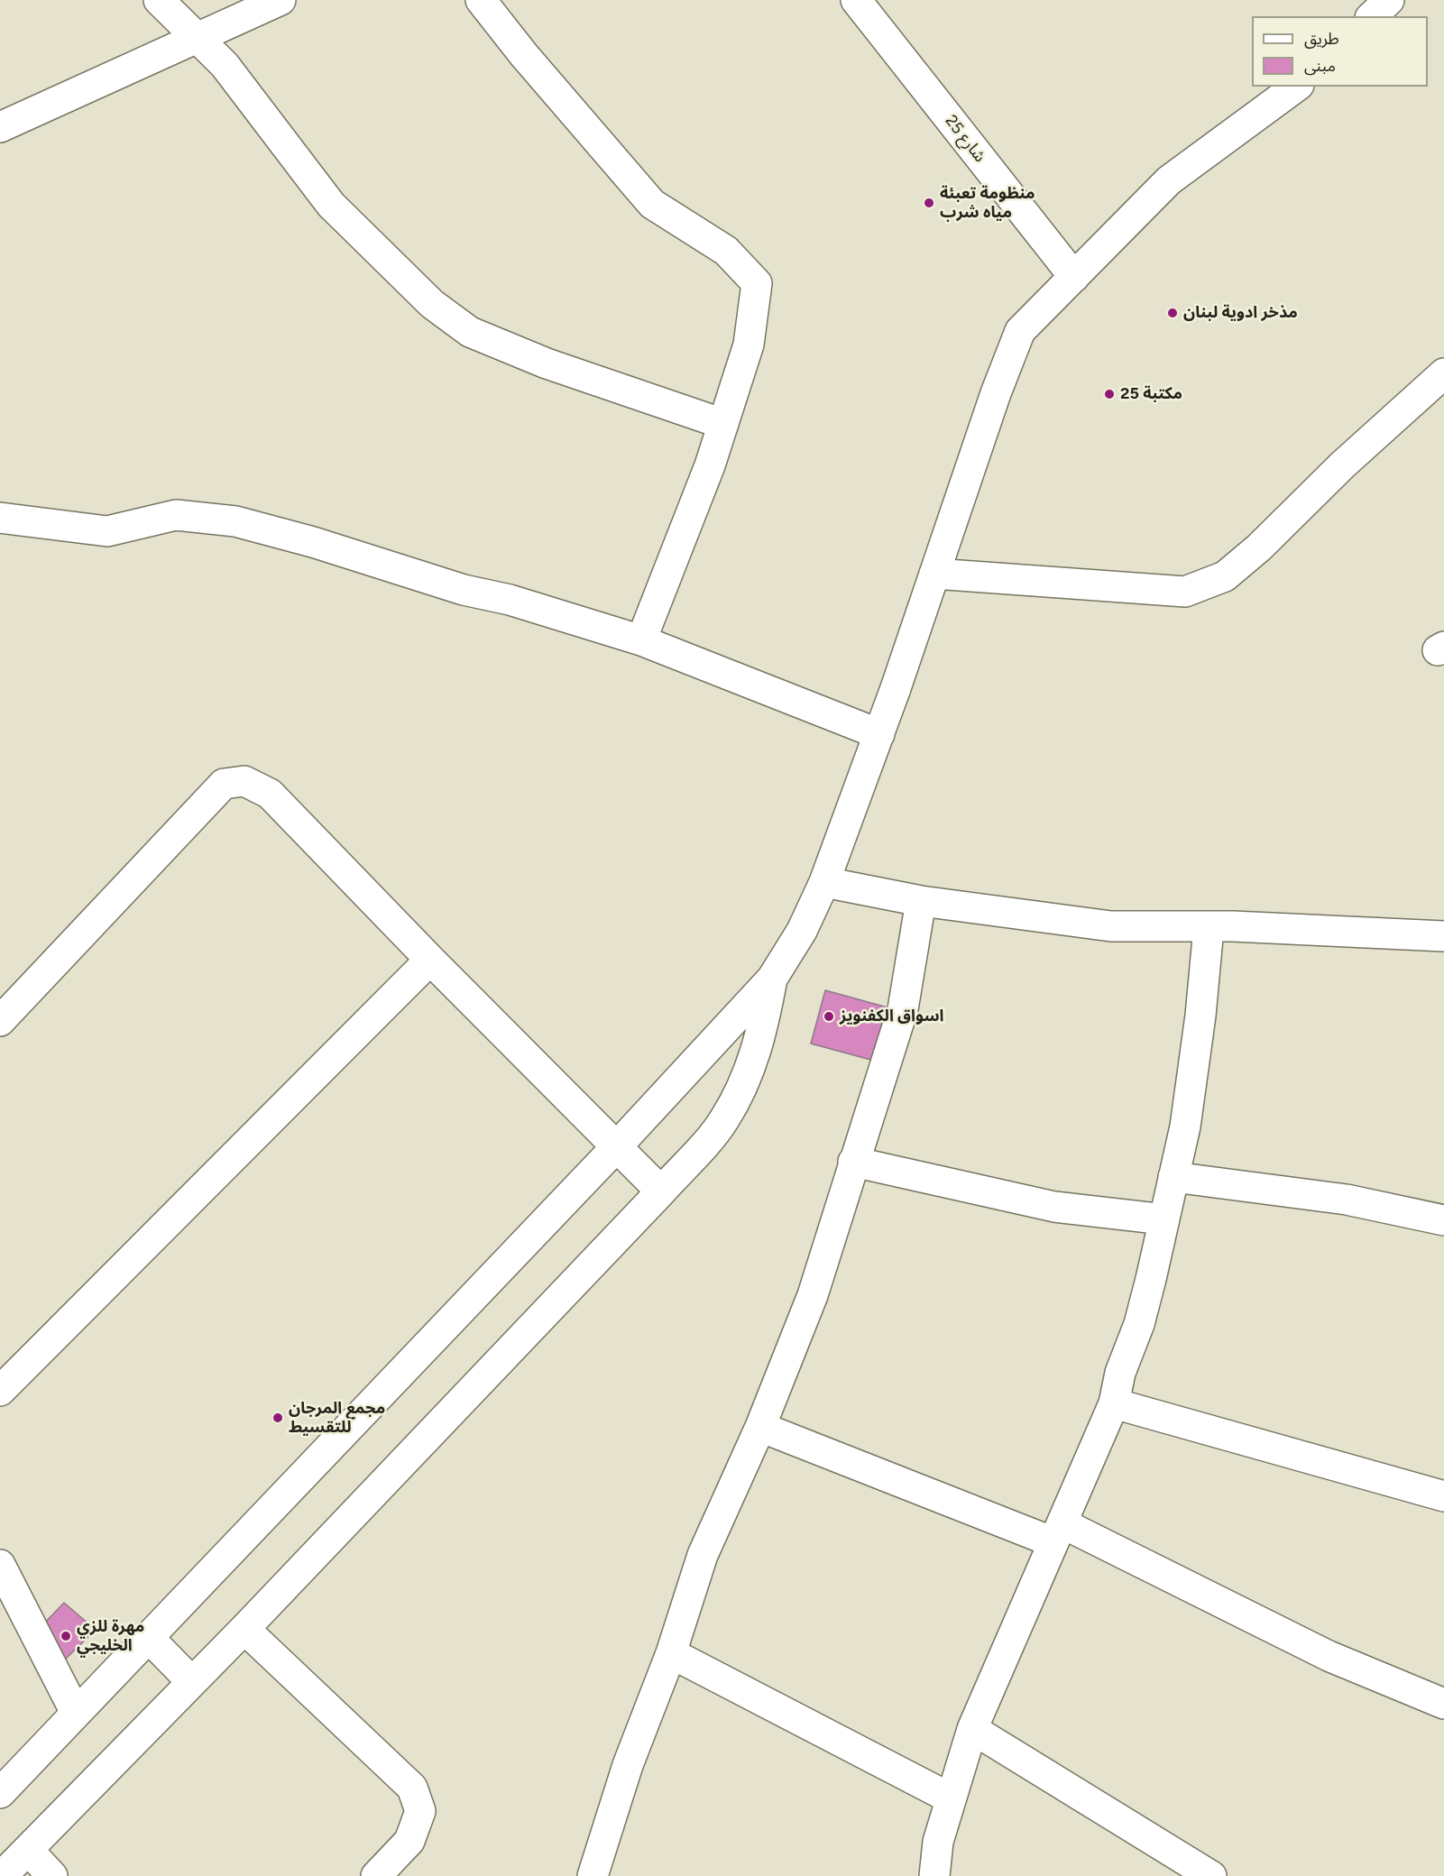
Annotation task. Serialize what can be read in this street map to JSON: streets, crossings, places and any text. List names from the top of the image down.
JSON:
{
  "streets": {
    "street": ["شارع 25"]
  },
  "places": [
    "منظومة تعبئة مياه شرب",
    "مذخر ادوية لبنان",
    "مكتبة 25",
    "اسواق الكفنويز",
    "مجمع المرجان للتقسيط",
    "مهرة للزي الخليجي"
  ],
  "legend": ["طريق", "مبنى"]
}
